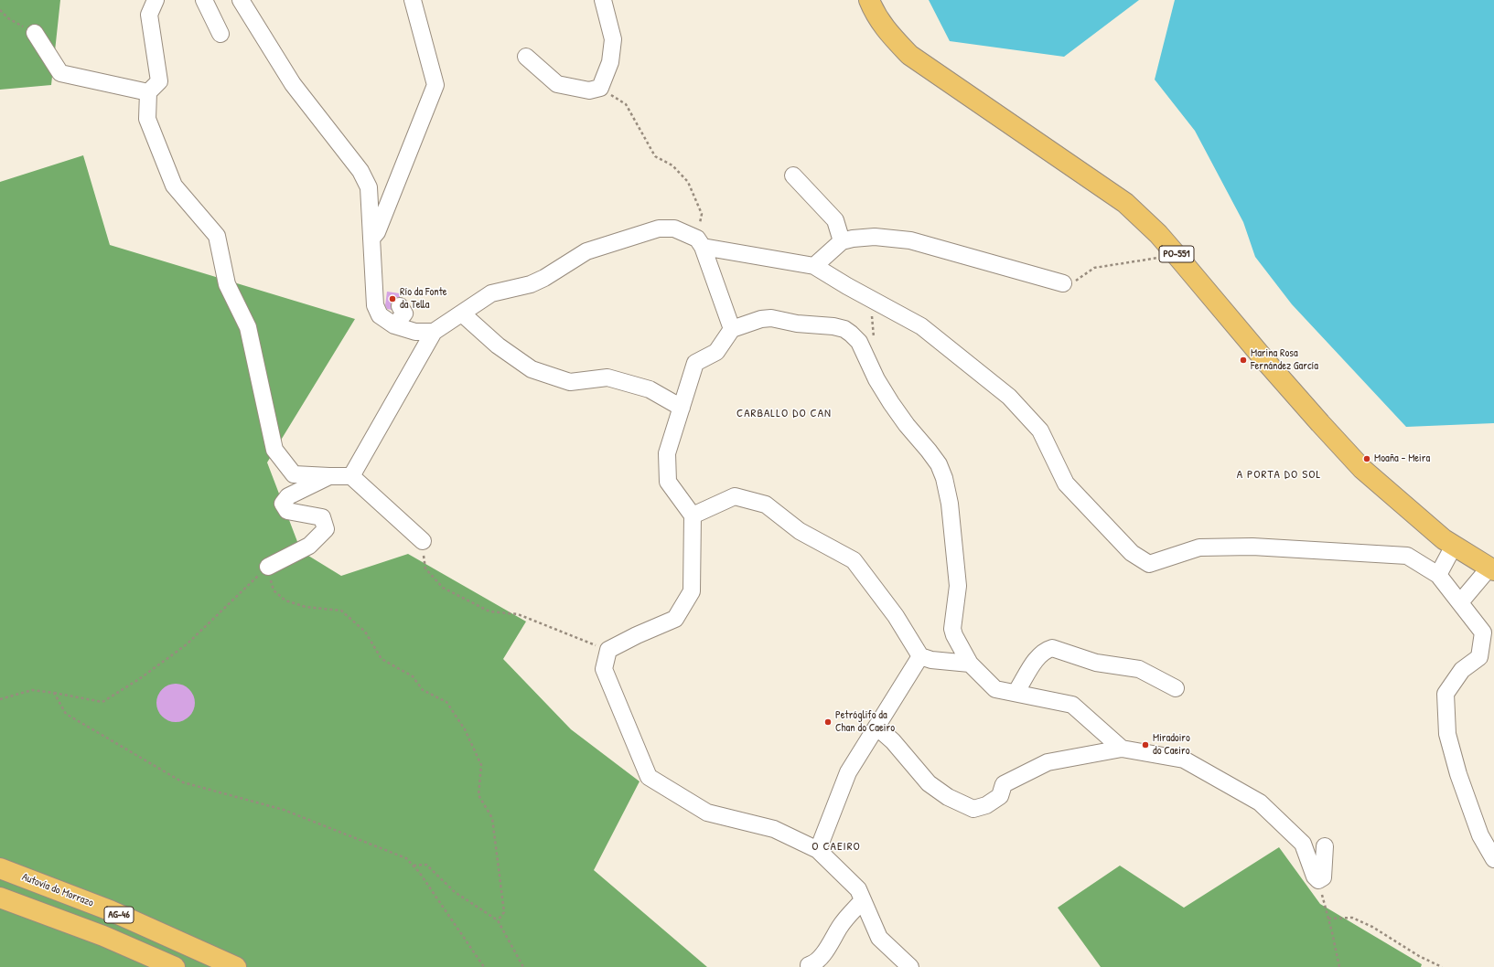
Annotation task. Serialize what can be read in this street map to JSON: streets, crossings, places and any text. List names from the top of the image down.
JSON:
{
  "streets": {
    "main road": ["PO-551", "Autovía do Morrazo", "AG-46"]
  },
  "districts": ["CARBALLO DO CAN", "A PORTA DO SOL", "O CAEIRO"],
  "places": [
    "Río da Fonte da Tella",
    "Marina Rosa Fernández García",
    "Moaña - Meira",
    "Petróglifo da Chan do Caeiro",
    "Miradoiro do Caeiro"
  ]
}
